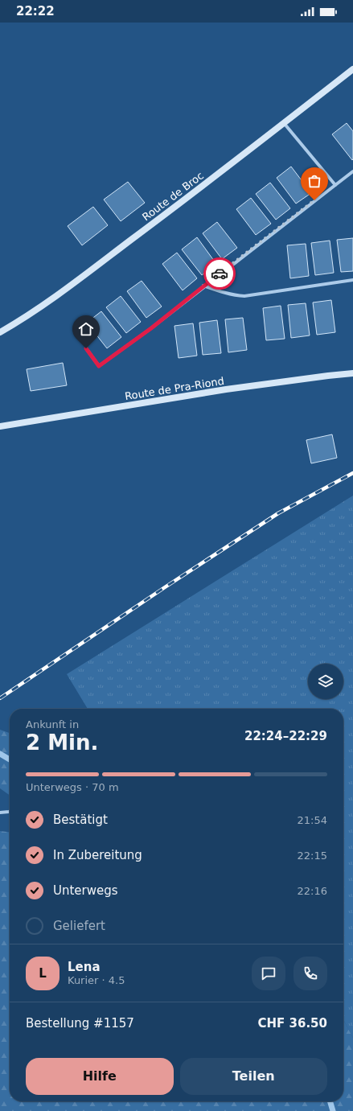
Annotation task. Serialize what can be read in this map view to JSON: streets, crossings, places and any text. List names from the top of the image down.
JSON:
{
  "streets": {
    "main road": ["Route de Broc", "Route de Pra-Riond"]
  },
  "page": {
    "status": "22:22",
    "heading": ["2 Min.", "Ankunft in", "22:24–22:29"],
    "panel": [
      "Lena",
      "Kurier · 4.5",
      "Bestellung #1157",
      "CHF 36.50"
    ],
    "bar": "Unterwegs · 70 m",
    "list": [
      ["Bestätigt", "21:54"],
      ["In Zubereitung", "22:15"],
      ["Unterwegs", "22:16"],
      "Geliefert"
    ],
    "round": "L",
    "buttons": ["Hilfe", "Teilen"]
  }
}
